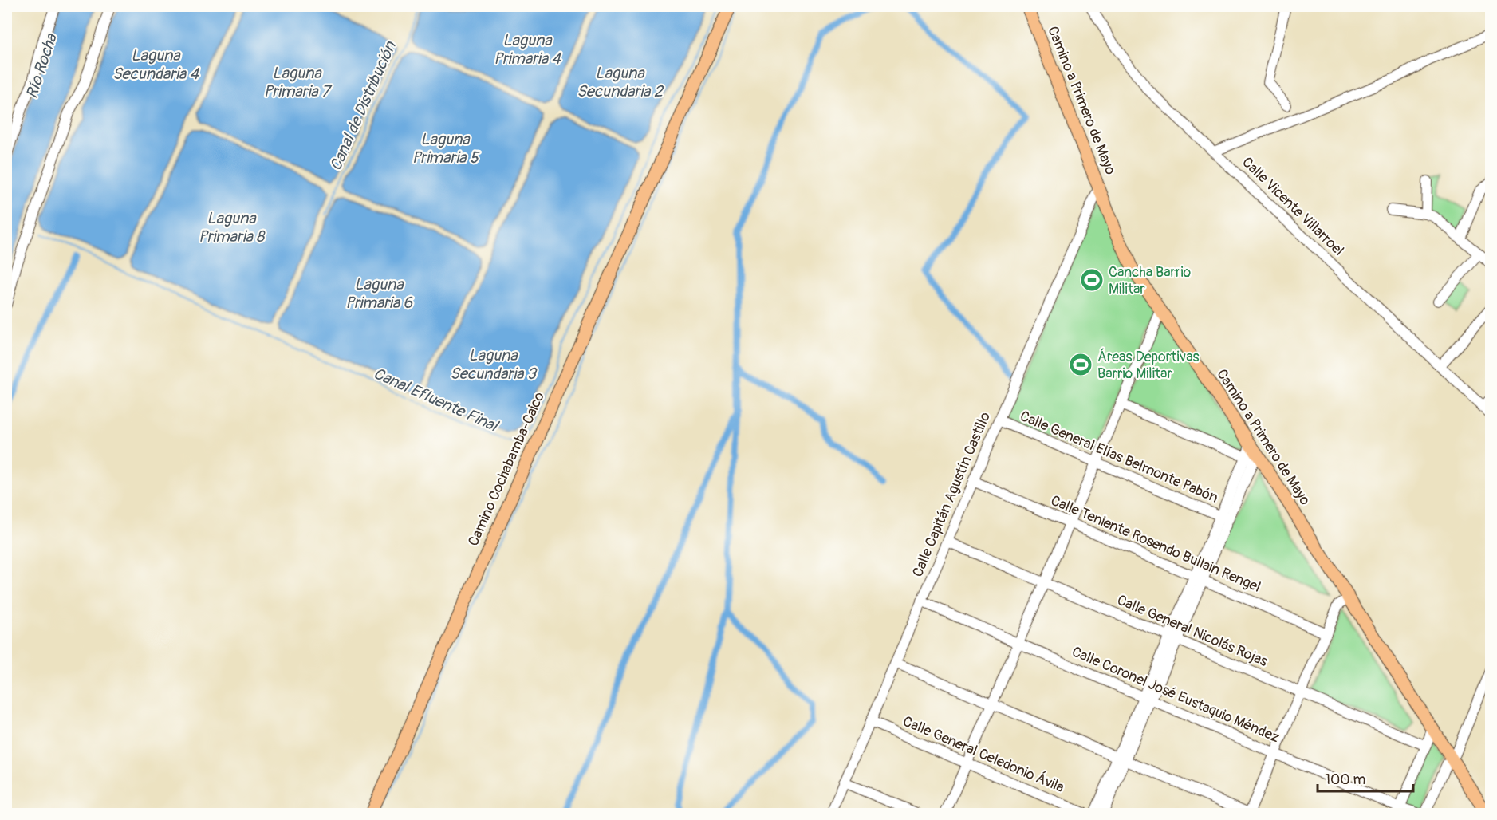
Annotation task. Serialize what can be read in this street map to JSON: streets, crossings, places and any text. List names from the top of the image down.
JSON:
{
  "streets": {
    "main road": ["Camino a Primero de Mayo", "Camino Cochabamba-Caico"],
    "street": [
      "Calle Vicente Villarroel",
      "Calle General Elías Belmonte Pabón",
      "Calle Capitán Agustín Castillo",
      "Calle Teniente Rosendo Bullain Rengel",
      "Calle General Nicolás Rojas",
      "Calle Coronel José Eustaquio Méndez",
      "Calle General Celedonio Ávila"
    ]
  },
  "crossings": [
    ["Camino a Primero de Mayo", "Calle Capitán Agustín Castillo"],
    ["Calle General Elías Belmonte Pabón", "Calle Capitán Agustín Castillo"],
    ["Calle Capitán Agustín Castillo", "Calle Teniente Rosendo Bullain Rengel"],
    ["Calle Capitán Agustín Castillo", "Calle General Nicolás Rojas"],
    ["Calle Capitán Agustín Castillo", "Calle Coronel José Eustaquio Méndez"],
    ["Calle Capitán Agustín Castillo", "Calle General Celedonio Ávila"]
  ],
  "water": [
    "Laguna Primaria 4",
    "Laguna Secundaria 4",
    "Río Rocha",
    "Laguna Primaria 7",
    "Laguna Secundaria 2",
    "Canal de Distribución",
    "Laguna Primaria 5",
    "Laguna Primaria 8",
    "Laguna Primaria 6",
    "Laguna Secundaria 3",
    "Canal Efluente Final"
  ],
  "places": {
    "sports": ["Cancha Barrio Militar", "Áreas Deportivas Barrio Militar"]
  },
  "scale_bar": "100 m"
}
